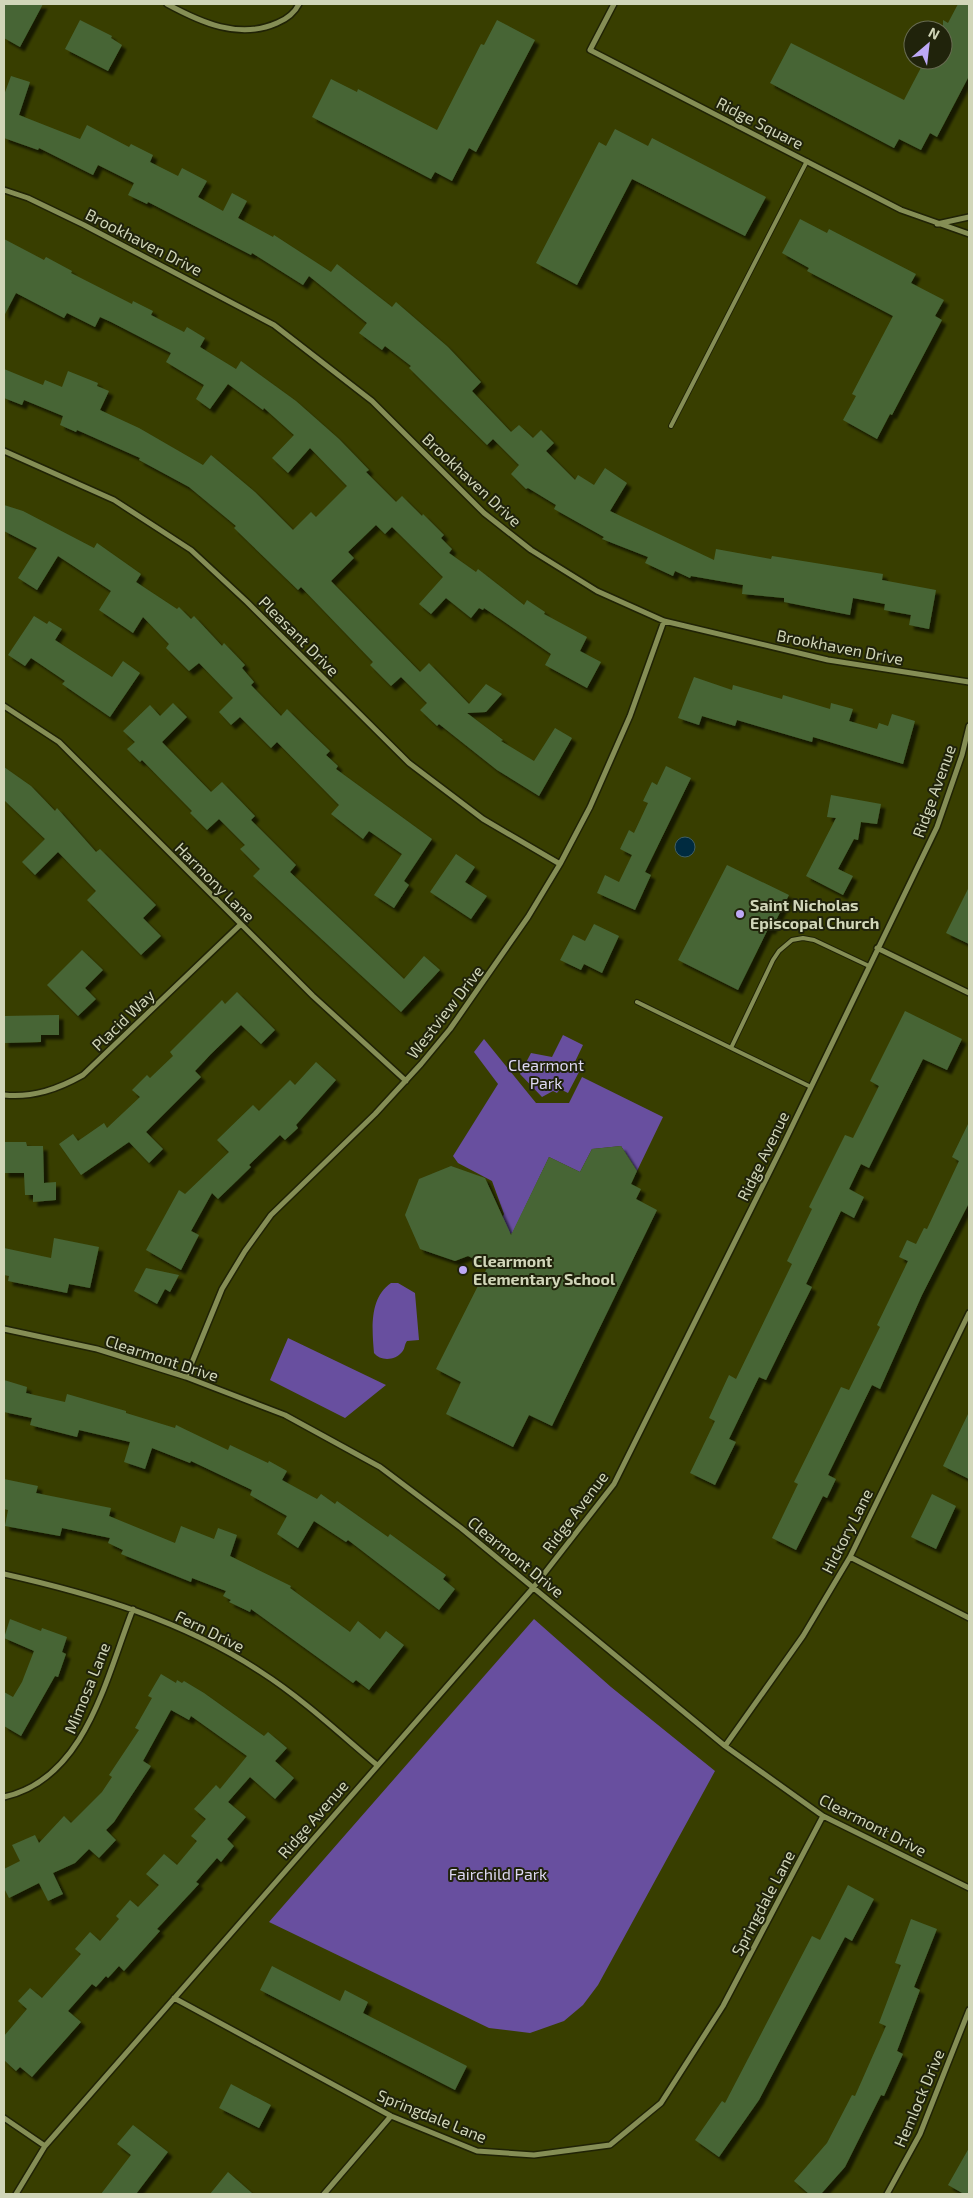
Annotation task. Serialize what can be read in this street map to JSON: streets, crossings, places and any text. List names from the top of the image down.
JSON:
{
  "streets": {
    "street": [
      "Ridge Square",
      "Brookhaven Drive",
      "Pleasant Drive",
      "Ridge Avenue",
      "Harmony Lane",
      "Westview Drive",
      "Placid Way",
      "Clearmont Drive",
      "Hickory Lane",
      "Fern Drive",
      "Mimosa Lane",
      "Springdale Lane",
      "Hemlock Drive"
    ]
  },
  "crossings": [
    ["Brookhaven Drive", "Westview Drive"],
    ["Pleasant Drive", "Westview Drive"],
    ["Ridge Avenue", "Clearmont Drive"],
    ["Ridge Avenue", "Fern Drive"],
    ["Ridge Avenue", "Springdale Lane"],
    ["Harmony Lane", "Westview Drive"],
    ["Harmony Lane", "Placid Way"],
    ["Westview Drive", "Clearmont Drive"],
    ["Clearmont Drive", "Hickory Lane"],
    ["Clearmont Drive", "Springdale Lane"],
    ["Fern Drive", "Mimosa Lane"]
  ],
  "parks": ["Clearmont Park", "Fairchild Park"],
  "places": ["Saint Nicholas Episcopal Church", "Clearmont Elementary School"],
  "north": "top right"
}
